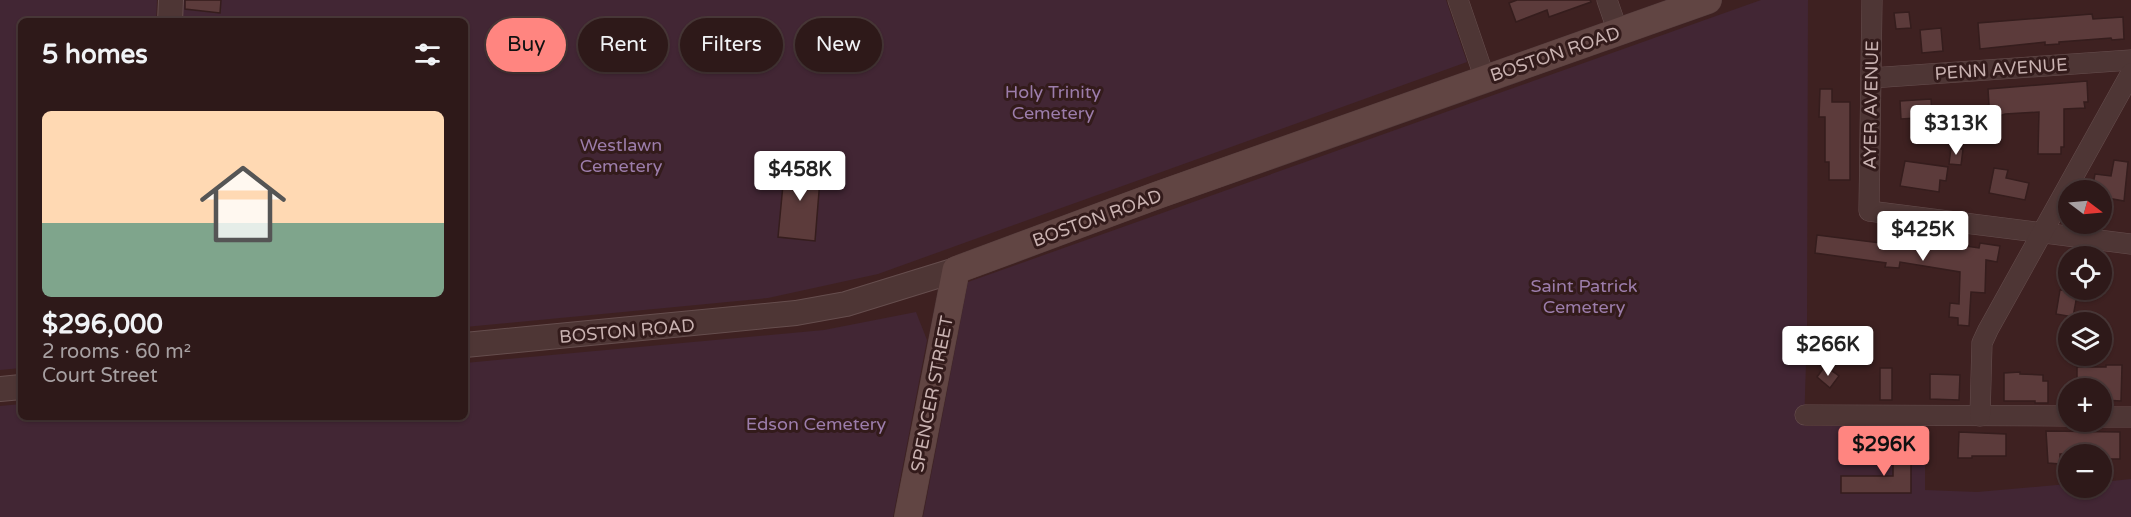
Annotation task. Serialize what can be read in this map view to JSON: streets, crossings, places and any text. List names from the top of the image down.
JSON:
{
  "streets": {
    "main road": ["BOSTON ROAD", "SPENCER STREET"],
    "street": ["PENN AVENUE", "AYER AVENUE"]
  },
  "crossings": [
    ["BOSTON ROAD", "SPENCER STREET"],
    ["PENN AVENUE", "AYER AVENUE"]
  ],
  "parks": [
    "Holy Trinity Cemetery",
    "Westlawn Cemetery",
    "Saint Patrick Cemetery",
    "Edson Cemetery"
  ],
  "north": "right",
  "page": {
    "chip": [
      "Buy",
      "Rent",
      "Filters",
      "New"
    ],
    "heading": "5 homes",
    "list": [
      {
        "name": "$296,000",
        "note": "2 rooms · 60 m² · Court Street"
      }
    ],
    "price": [
      "$313K",
      "$458K",
      "$425K",
      "$266K",
      "$296K"
    ],
    "map_buttons": ["+", "−"]
  }
}
